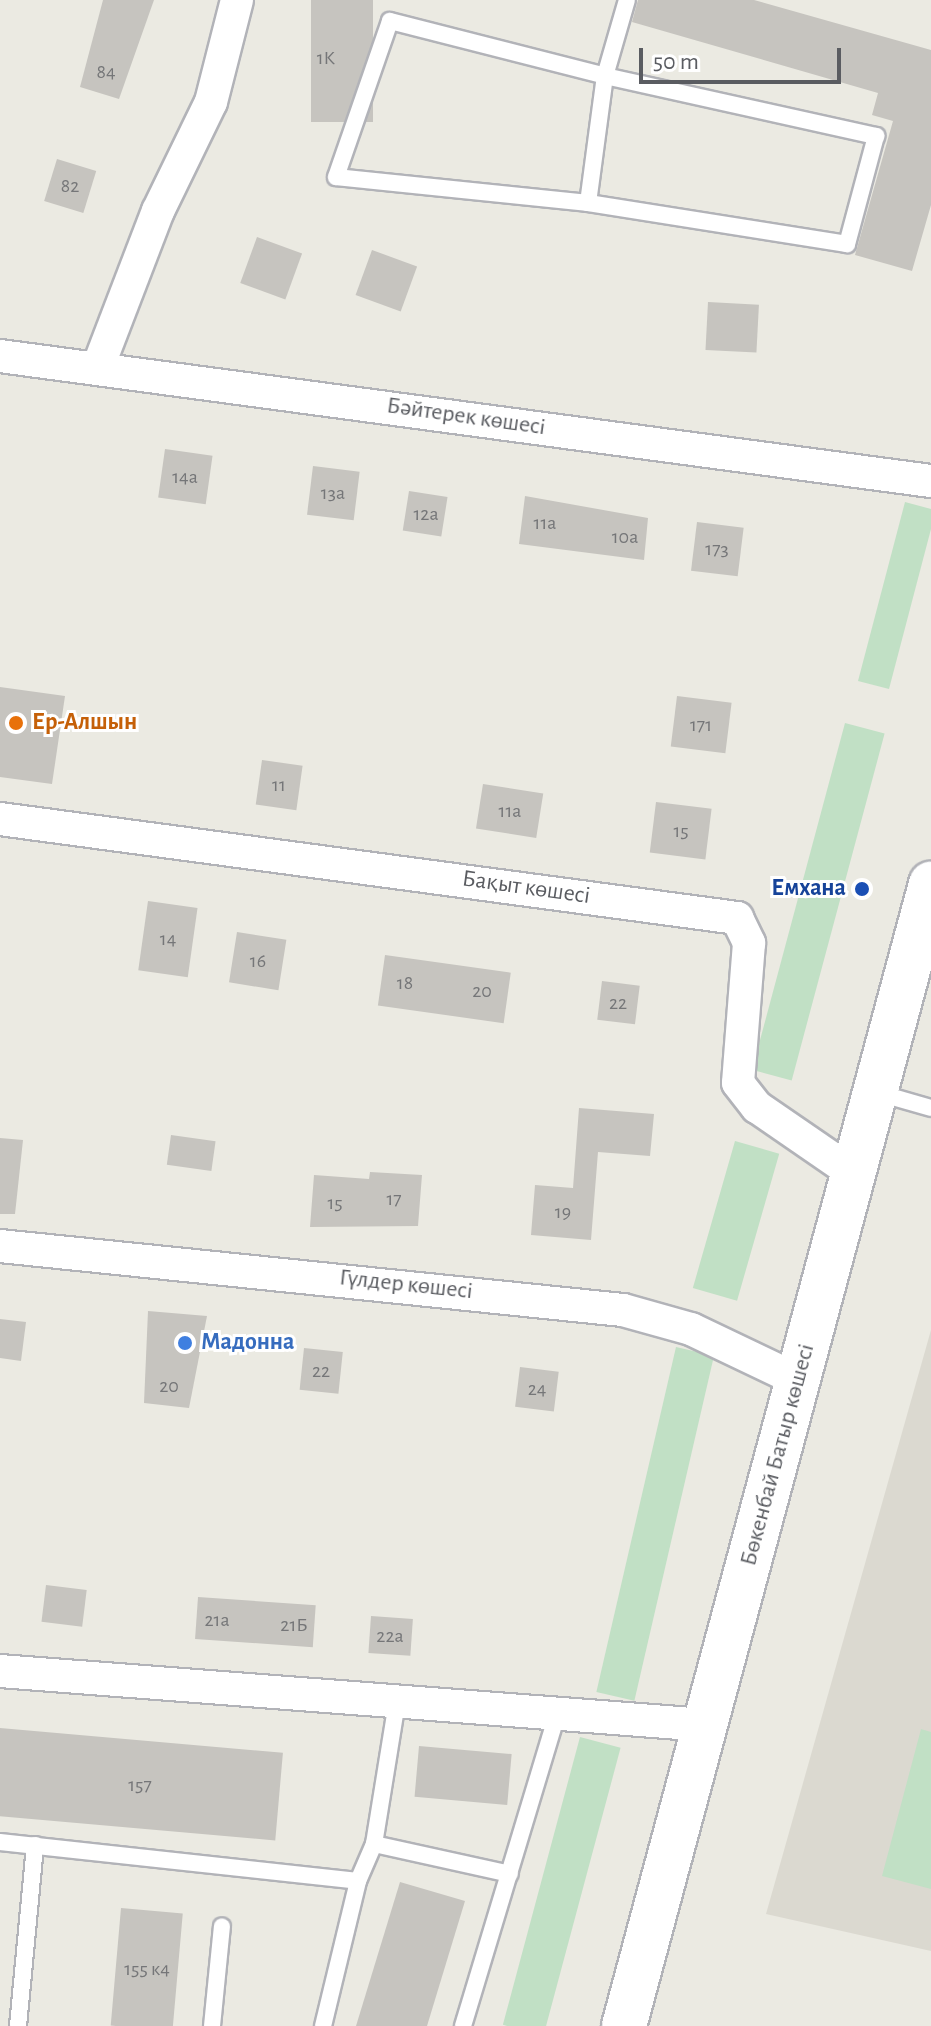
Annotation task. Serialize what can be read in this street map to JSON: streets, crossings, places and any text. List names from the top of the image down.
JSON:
{
  "streets": {
    "main road": ["Бөкенбай Батыр көшесі"],
    "street": ["Бәйтерек көшесі", "Бақыт көшесі", "Гүлдер көшесі"]
  },
  "crossings": [
    ["Бақыт көшесі", "Бөкенбай Батыр көшесі"],
    ["Гүлдер көшесі", "Бөкенбай Батыр көшесі"]
  ],
  "places": ["Ер-Алшын", "Емхана", "Мадонна"],
  "house_numbers": [
    "1К",
    "84",
    "82",
    "14а",
    "13а",
    "12а",
    "11а",
    "10а",
    "173",
    "171",
    "11",
    "11а",
    "15",
    "14",
    "16",
    "18",
    "20",
    "22",
    "17",
    "15",
    "19",
    "22",
    "20",
    "24",
    "21а",
    "21Б",
    "22а",
    "157",
    "155 к4"
  ],
  "scale_bar": "50 m"
}
